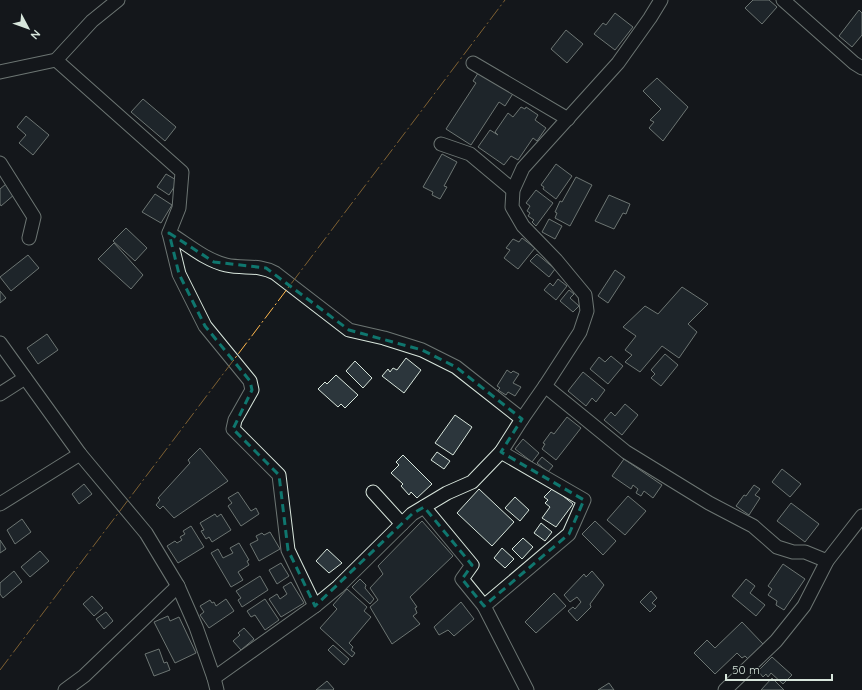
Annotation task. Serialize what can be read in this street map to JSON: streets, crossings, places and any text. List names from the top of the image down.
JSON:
{
  "scale_bar": "50 m",
  "north": "bottom right"
}
